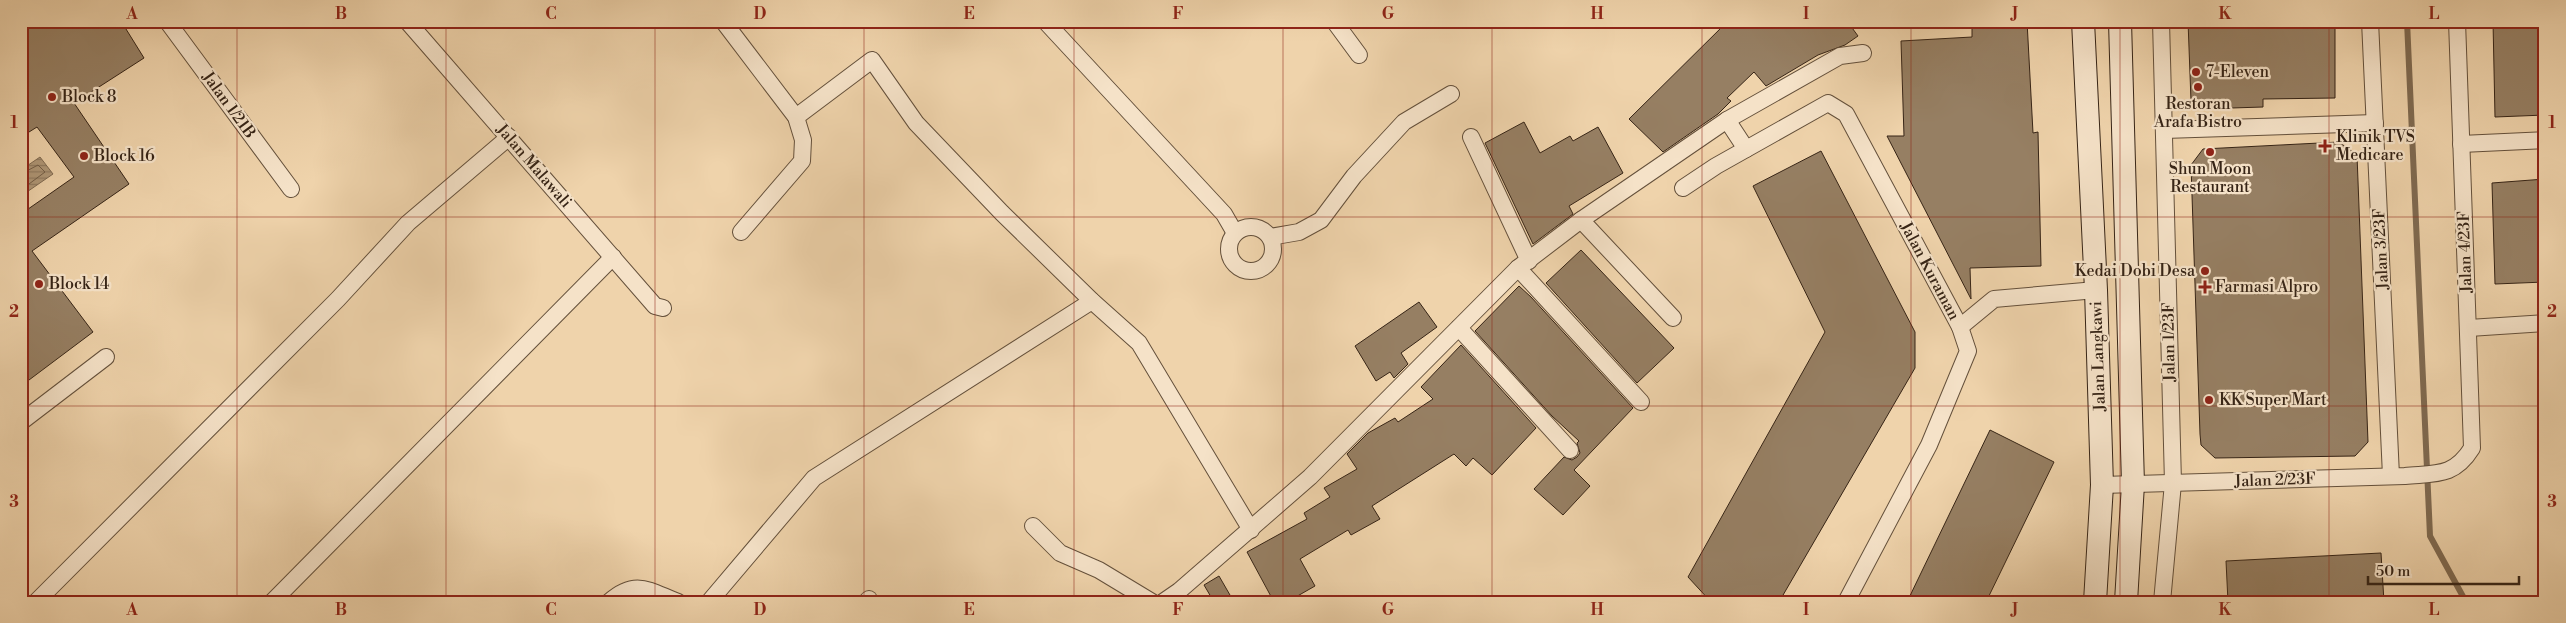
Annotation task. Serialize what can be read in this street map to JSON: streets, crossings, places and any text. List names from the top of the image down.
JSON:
{
  "streets": {
    "street": [
      "Jalan 1/21B",
      "Jalan Malawali",
      "Jalan 3/23F",
      "Jalan 4/23F",
      "Jalan Kuraman",
      "Jalan 1/23F",
      "Jalan Langkawi",
      "Jalan 2/23F"
    ]
  },
  "crossings": [
    ["Jalan 3/23F", "Jalan 2/23F"],
    ["Jalan 4/23F", "Jalan 2/23F"],
    ["Jalan 1/23F", "Jalan 2/23F"],
    ["Jalan Langkawi", "Jalan 2/23F"]
  ],
  "places": {
    "other": [
      "7-Eleven",
      "Restoran Arafa Bistro",
      "Block 8",
      "Shun Moon Restaurant",
      "Block 16",
      "Kedai Dobi Desa",
      "Block 14",
      "KK Super Mart"
    ],
    "health": ["Klinik TVS Medicare", "Farmasi Alpro"]
  },
  "scale_bar": "50 m",
  "grid": {
    "columns": [
      "A",
      "B",
      "C",
      "D",
      "E",
      "F",
      "G",
      "H",
      "I",
      "J",
      "K",
      "L"
    ],
    "rows": ["1", "2", "3"]
  }
}
